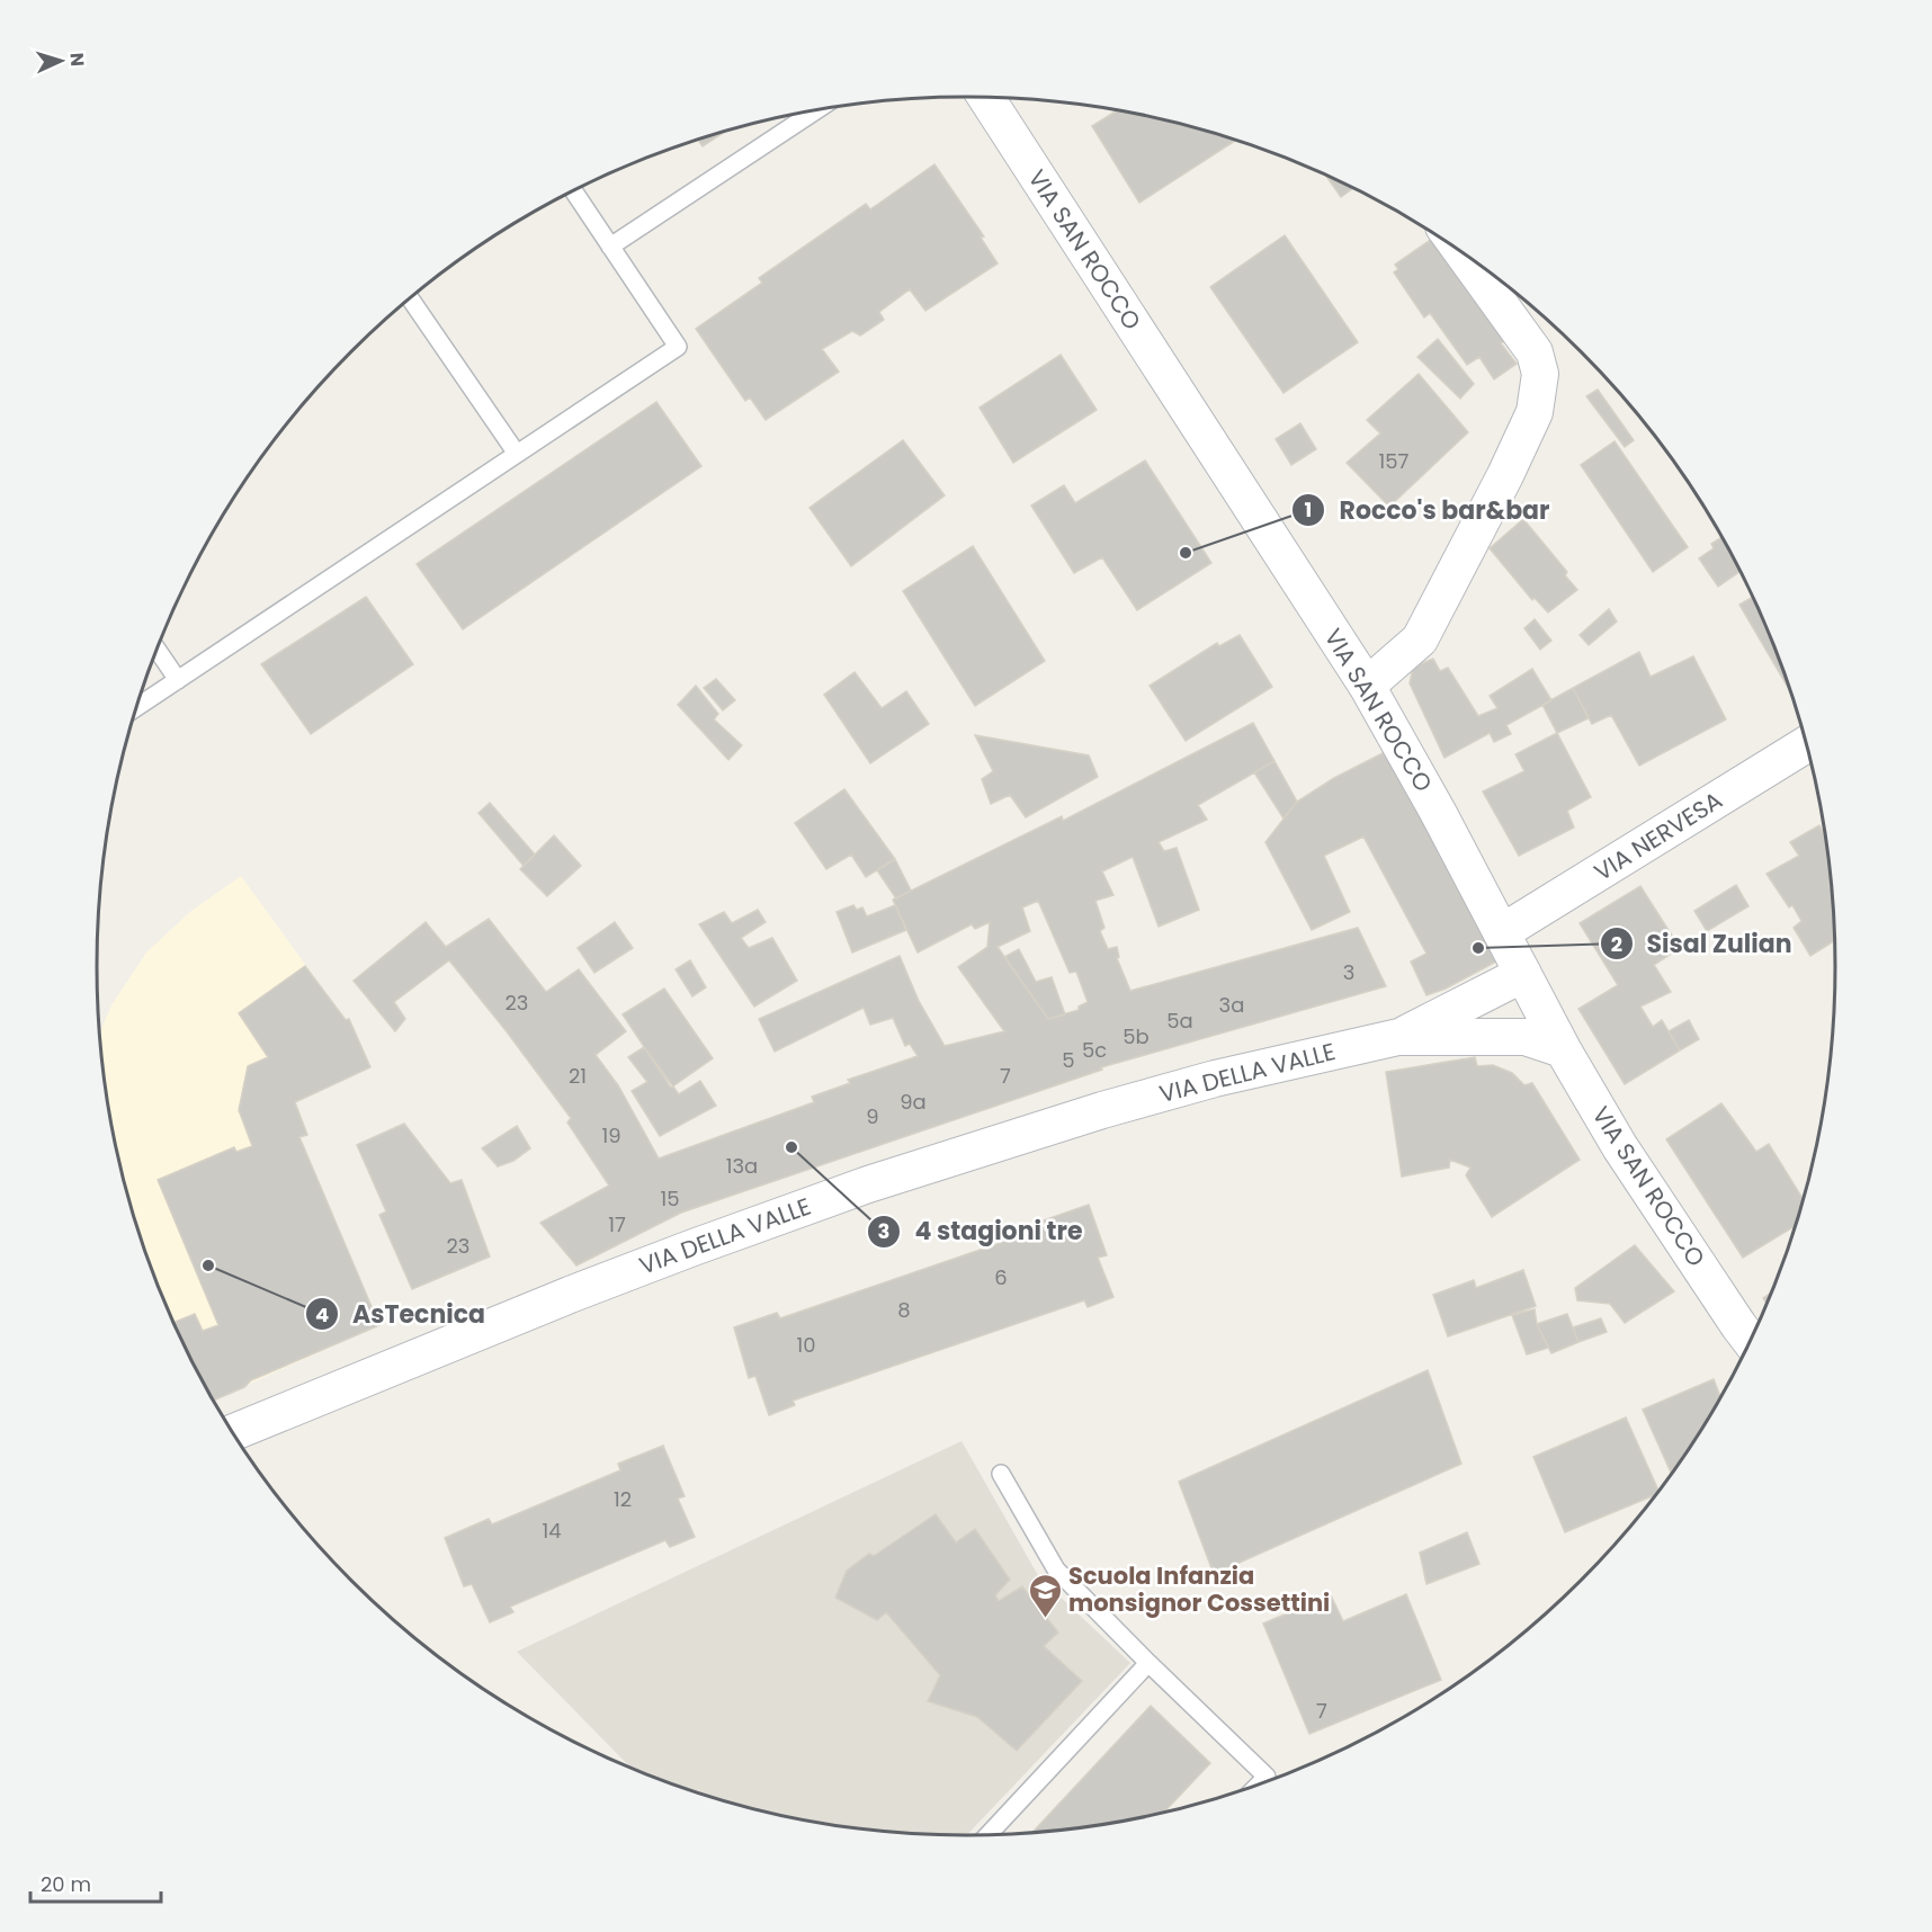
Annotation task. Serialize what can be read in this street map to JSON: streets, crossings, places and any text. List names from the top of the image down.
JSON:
{
  "streets": {
    "street": ["VIA SAN ROCCO", "VIA NERVESA", "VIA DELLA VALLE"]
  },
  "crossings": [
    ["VIA SAN ROCCO", "VIA NERVESA"],
    ["VIA SAN ROCCO", "VIA DELLA VALLE"]
  ],
  "places": {
    "other": [
      "Rocco's bar&bar",
      "Sisal Zulian",
      "4 stagioni tre",
      "AsTecnica"
    ],
    "school or university": ["Scuola Infanzia monsignor Cossettini"]
  },
  "house_numbers": [
    "157",
    "3",
    "23",
    "3a",
    "5a",
    "5b",
    "5c",
    "5",
    "21",
    "7",
    "9a",
    "9",
    "19",
    "13a",
    "15",
    "17",
    "23",
    "6",
    "8",
    "10",
    "12",
    "14",
    "7"
  ],
  "scale_bar": "20 m",
  "north": "right"
}
